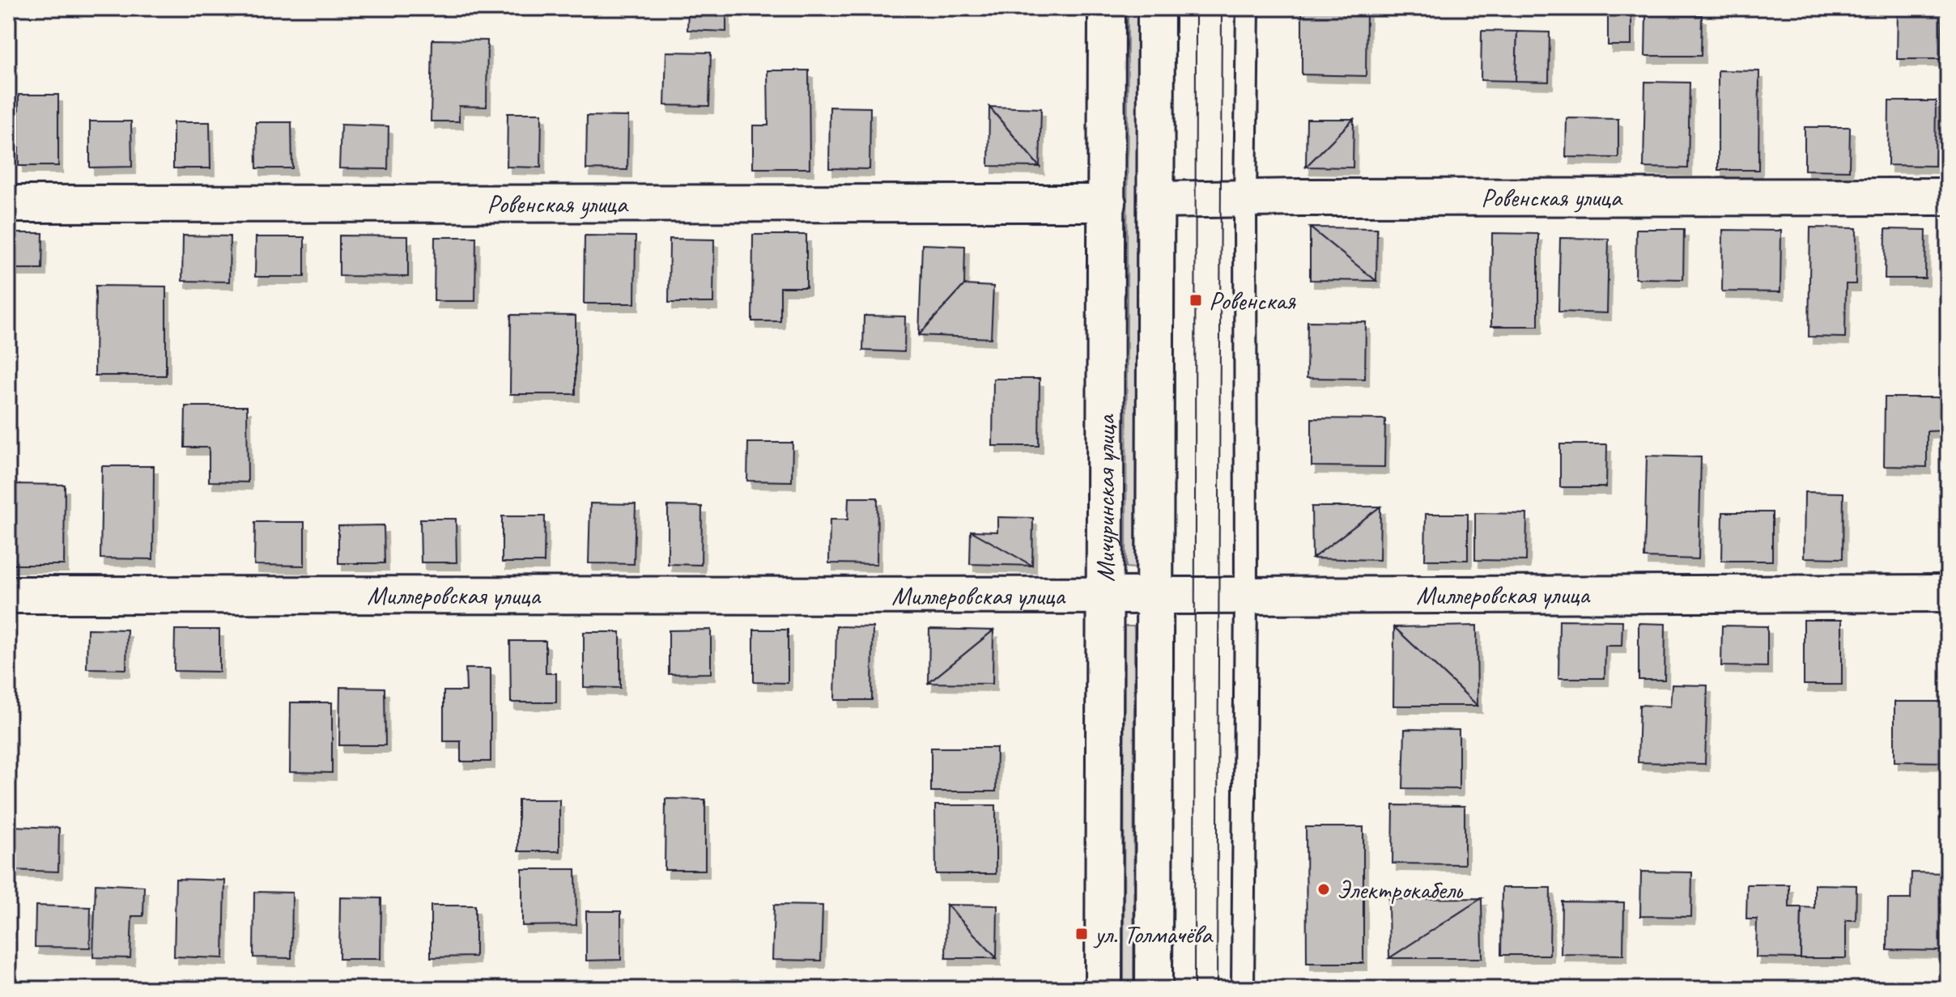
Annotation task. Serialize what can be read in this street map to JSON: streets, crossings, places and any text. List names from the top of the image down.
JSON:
{
  "streets": {
    "street": ["Ровенская улица", "Мичуринская улица", "Миллеровская улица"]
  },
  "crossings": [
    ["Ровенская улица", "Мичуринская улица"],
    ["Мичуринская улица", "Миллеровская улица"]
  ],
  "places": {
    "transit": ["Ровенская", "ул. Толмачёва"],
    "other": ["Электрокабель"]
  }
}
